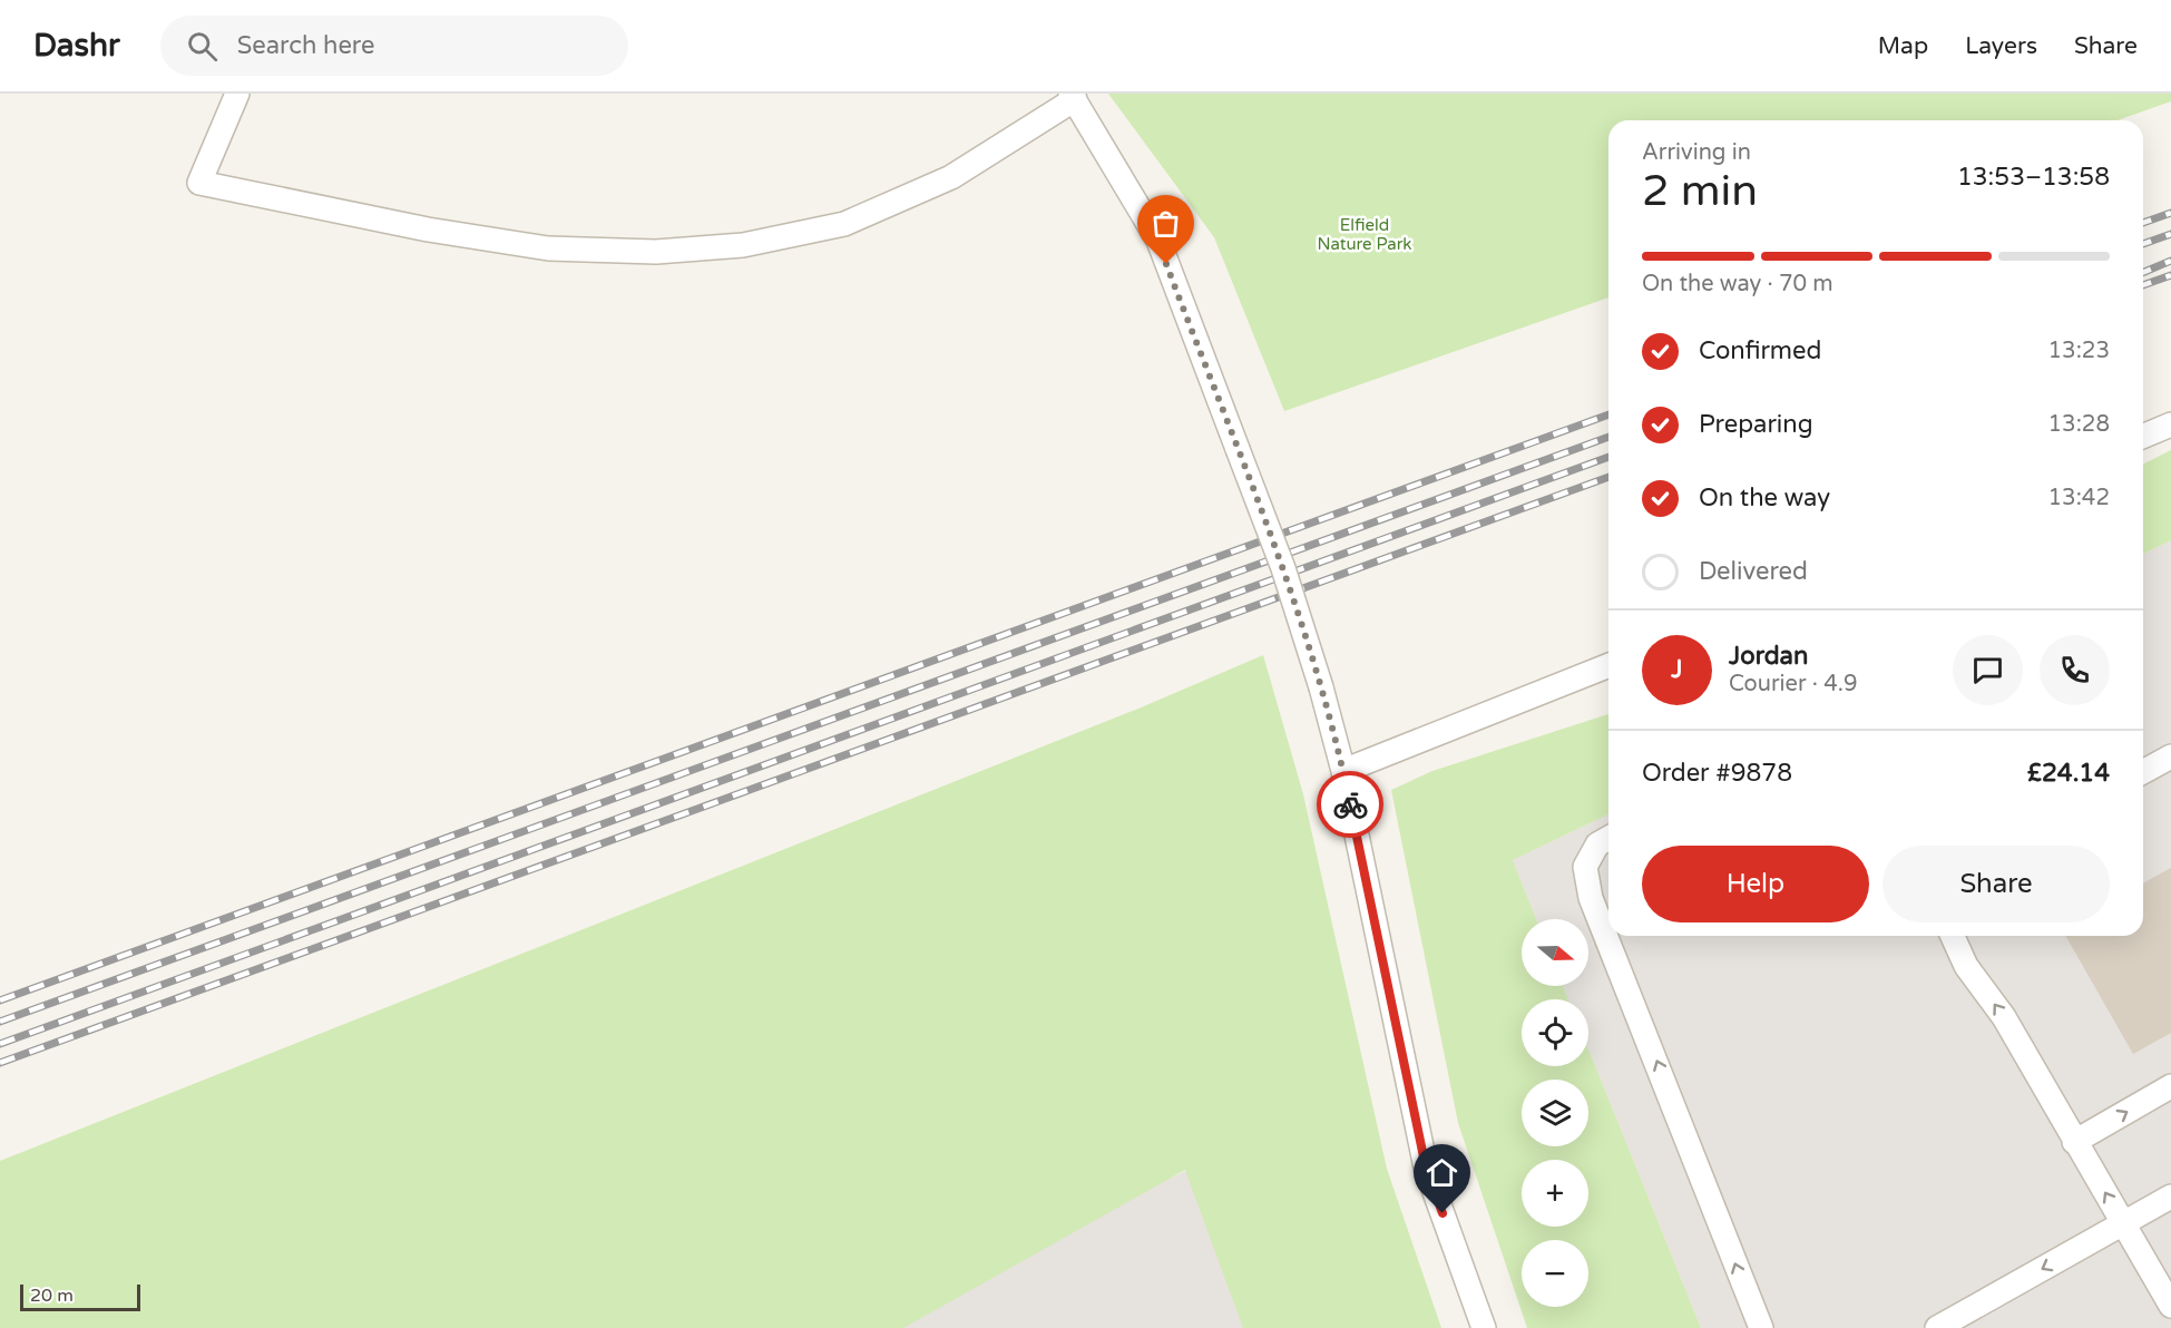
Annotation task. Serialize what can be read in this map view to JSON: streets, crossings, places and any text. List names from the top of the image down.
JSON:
{
  "parks": ["Elfield Nature Park"],
  "scale_bar": "20 m",
  "north": "right",
  "page": {
    "header": "Dashr",
    "search": "Search here",
    "nav": ["Map", "Layers", "Share"],
    "heading": ["2 min", "Arriving in", "13:53–13:58"],
    "panel": [
      "Jordan",
      "Courier · 4.9",
      "Order #9878",
      "£24.14"
    ],
    "bar": "On the way · 70 m",
    "list": [
      ["Confirmed", "13:23"],
      ["Preparing", "13:28"],
      ["On the way", "13:42"],
      "Delivered"
    ],
    "round": "J",
    "buttons": ["Help", "Share"],
    "map_buttons": ["+", "−"],
    "scale": "20 m"
  }
}
